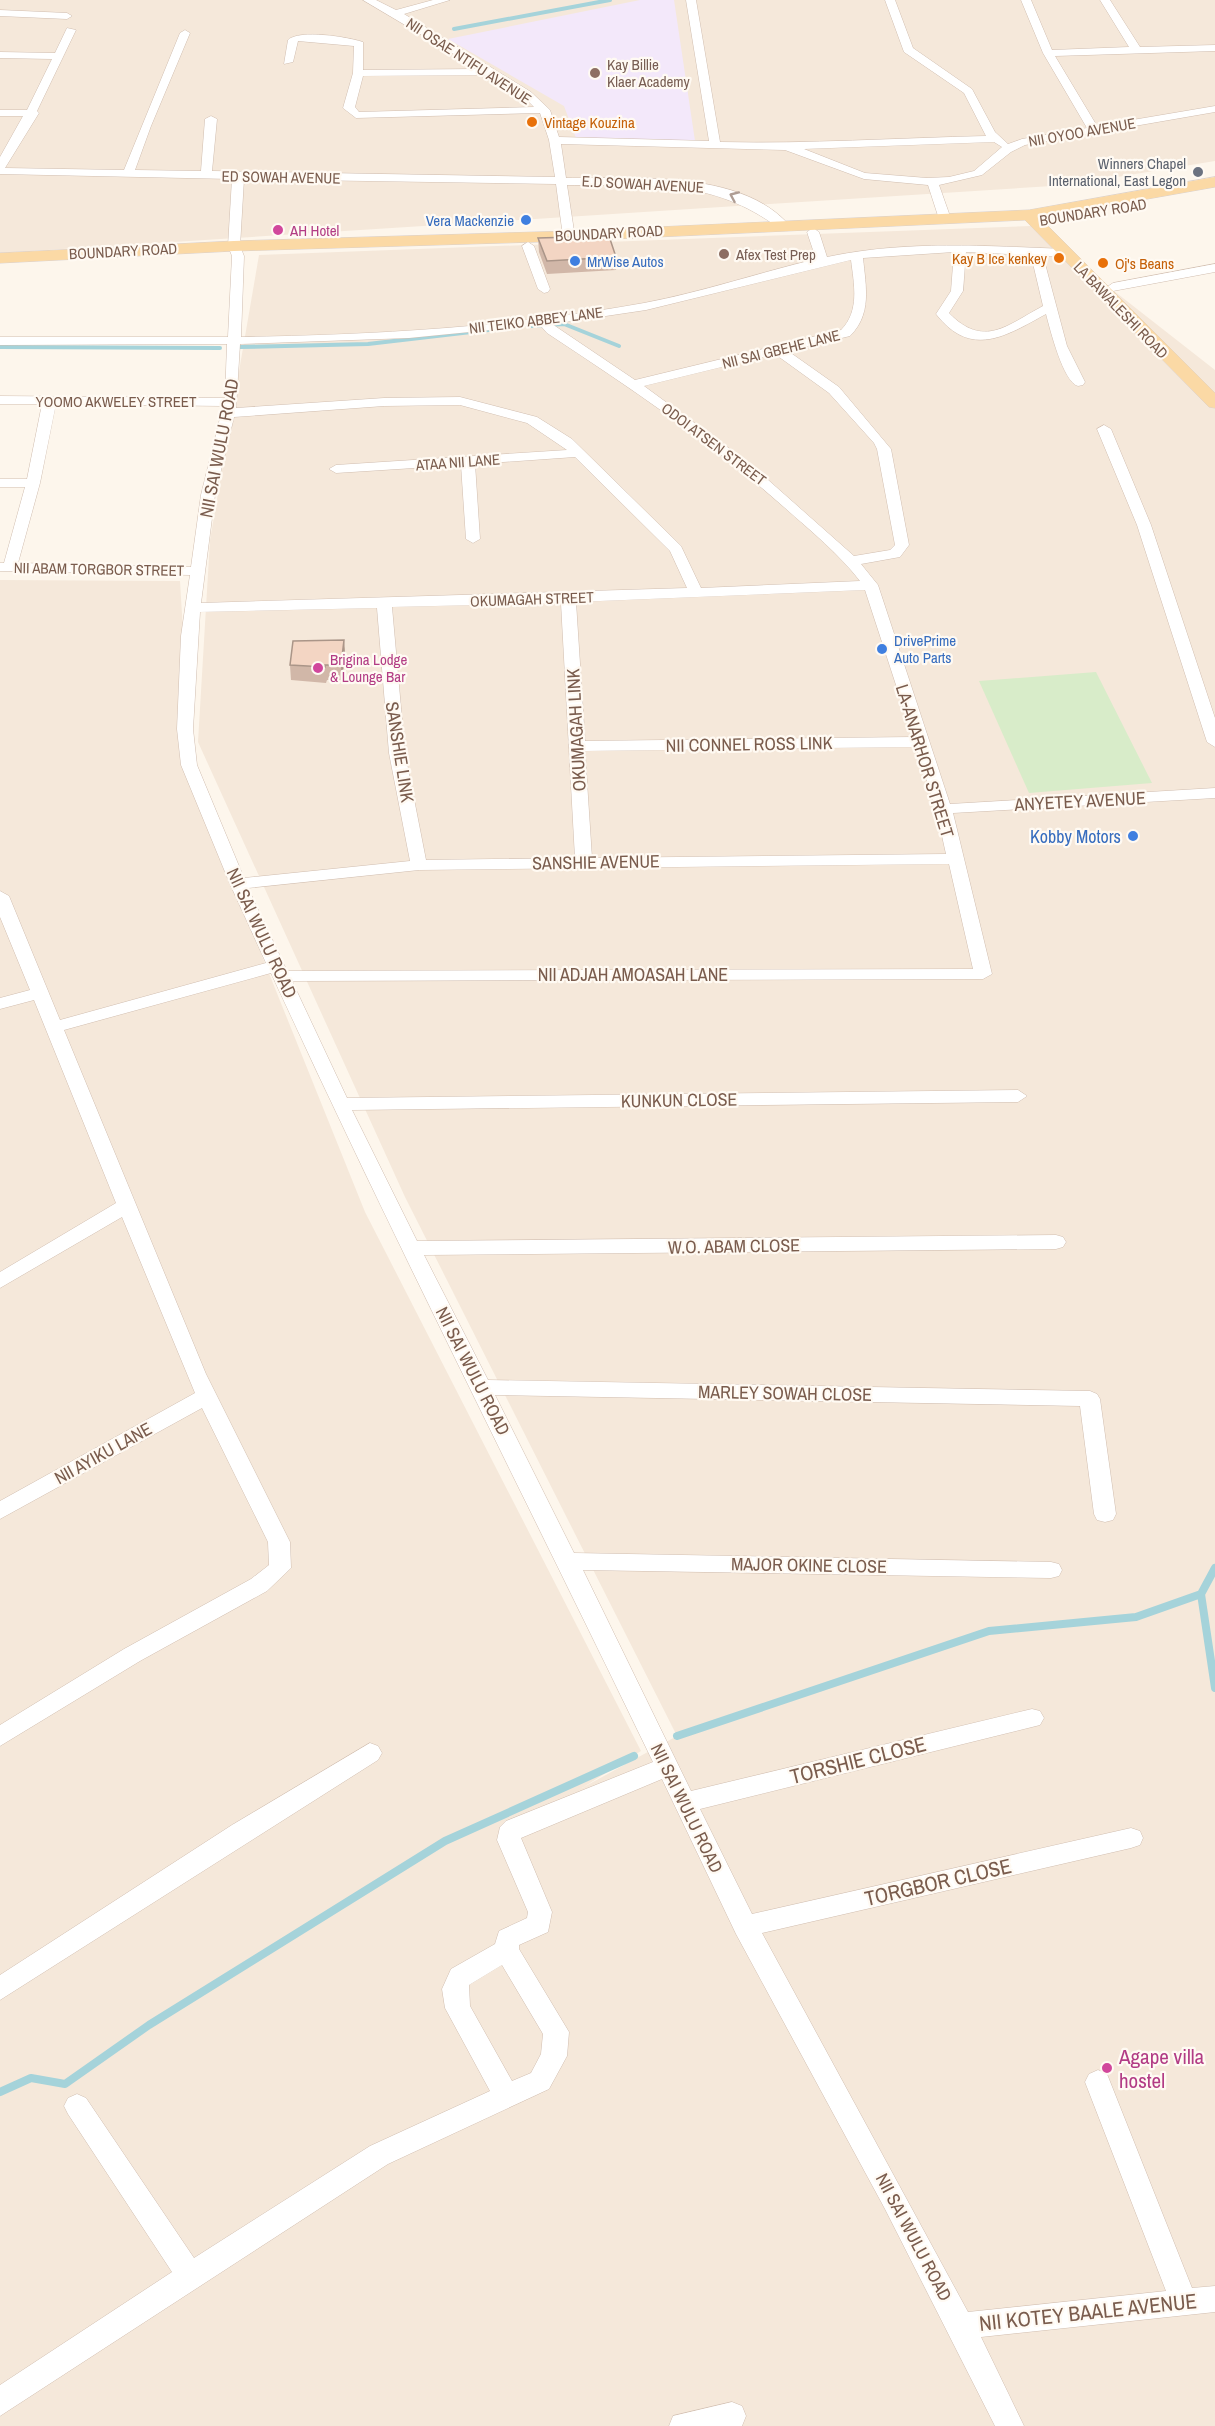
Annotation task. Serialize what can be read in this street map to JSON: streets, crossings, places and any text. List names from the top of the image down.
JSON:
{
  "streets": {
    "main road": ["BOUNDARY ROAD", "LA BAWALESHI ROAD"],
    "street": [
      "NII OSAE NTIFU AVENUE",
      "NII OYOO AVENUE",
      "ED SOWAH AVENUE",
      "E.D SOWAH AVENUE",
      "NII TEIKO ABBEY LANE",
      "NII SAI GBEHE LANE",
      "YOOMO AKWELEY STREET",
      "ODOI ATSEN STREET",
      "NII SAI WULU ROAD",
      "ATAA NII LANE",
      "NII ABAM TORGBOR STREET",
      "OKUMAGAH STREET",
      "OKUMAGAH LINK",
      "NII CONNEL ROSS LINK",
      "SANSHIE LINK",
      "LA-ANARHOR STREET",
      "ANYETEY AVENUE",
      "SANSHIE AVENUE",
      "NII ADJAH AMOASAH LANE",
      "KUNKUN CLOSE",
      "W.O. ABAM CLOSE",
      "MARLEY SOWAH CLOSE",
      "NII AYIKU LANE",
      "MAJOR OKINE CLOSE",
      "TORSHIE CLOSE",
      "TORGBOR CLOSE",
      "NII KOTEY BAALE AVENUE"
    ]
  },
  "crossings": [
    ["NII OSAE NTIFU AVENUE", "ED SOWAH AVENUE"],
    ["NII OSAE NTIFU AVENUE", "E.D SOWAH AVENUE"],
    ["NII OSAE NTIFU AVENUE", "BOUNDARY ROAD"],
    ["ED SOWAH AVENUE", "E.D SOWAH AVENUE"],
    ["ED SOWAH AVENUE", "NII SAI WULU ROAD"],
    ["E.D SOWAH AVENUE", "BOUNDARY ROAD"],
    ["BOUNDARY ROAD", "LA BAWALESHI ROAD"],
    ["BOUNDARY ROAD", "NII SAI WULU ROAD"],
    ["LA BAWALESHI ROAD", "NII TEIKO ABBEY LANE"],
    ["NII TEIKO ABBEY LANE", "NII SAI GBEHE LANE"],
    ["NII TEIKO ABBEY LANE", "ODOI ATSEN STREET"],
    ["NII TEIKO ABBEY LANE", "NII SAI WULU ROAD"],
    ["NII SAI GBEHE LANE", "ODOI ATSEN STREET"],
    ["YOOMO AKWELEY STREET", "NII SAI WULU ROAD"],
    ["YOOMO AKWELEY STREET", "ATAA NII LANE"],
    ["YOOMO AKWELEY STREET", "OKUMAGAH STREET"],
    ["ODOI ATSEN STREET", "OKUMAGAH STREET"],
    ["ODOI ATSEN STREET", "LA-ANARHOR STREET"],
    ["NII SAI WULU ROAD", "NII ABAM TORGBOR STREET"],
    ["NII SAI WULU ROAD", "OKUMAGAH STREET"],
    ["NII SAI WULU ROAD", "SANSHIE AVENUE"],
    ["NII SAI WULU ROAD", "NII ADJAH AMOASAH LANE"],
    ["NII SAI WULU ROAD", "KUNKUN CLOSE"],
    ["NII SAI WULU ROAD", "W.O. ABAM CLOSE"],
    ["NII SAI WULU ROAD", "MARLEY SOWAH CLOSE"],
    ["NII SAI WULU ROAD", "MAJOR OKINE CLOSE"],
    ["NII SAI WULU ROAD", "TORSHIE CLOSE"],
    ["NII SAI WULU ROAD", "TORGBOR CLOSE"],
    ["NII SAI WULU ROAD", "NII KOTEY BAALE AVENUE"],
    ["OKUMAGAH STREET", "OKUMAGAH LINK"],
    ["OKUMAGAH STREET", "SANSHIE LINK"],
    ["OKUMAGAH STREET", "LA-ANARHOR STREET"],
    ["OKUMAGAH LINK", "NII CONNEL ROSS LINK"],
    ["OKUMAGAH LINK", "SANSHIE AVENUE"],
    ["NII CONNEL ROSS LINK", "LA-ANARHOR STREET"],
    ["SANSHIE LINK", "SANSHIE AVENUE"],
    ["LA-ANARHOR STREET", "ANYETEY AVENUE"],
    ["LA-ANARHOR STREET", "SANSHIE AVENUE"],
    ["LA-ANARHOR STREET", "NII ADJAH AMOASAH LANE"]
  ],
  "places": [
    "Kay Billie Klaer Academy",
    "Vintage Kouzina",
    "Winners Chapel International, East Legon",
    "Vera Mackenzie",
    "AH Hotel",
    "Afex Test Prep",
    "Kay B Ice kenkey",
    "MrWise Autos",
    "Oj's Beans",
    "DrivePrime Auto Parts",
    "Brigina Lodge & Lounge Bar",
    "Kobby Motors",
    "Agape villa hostel"
  ]
}
